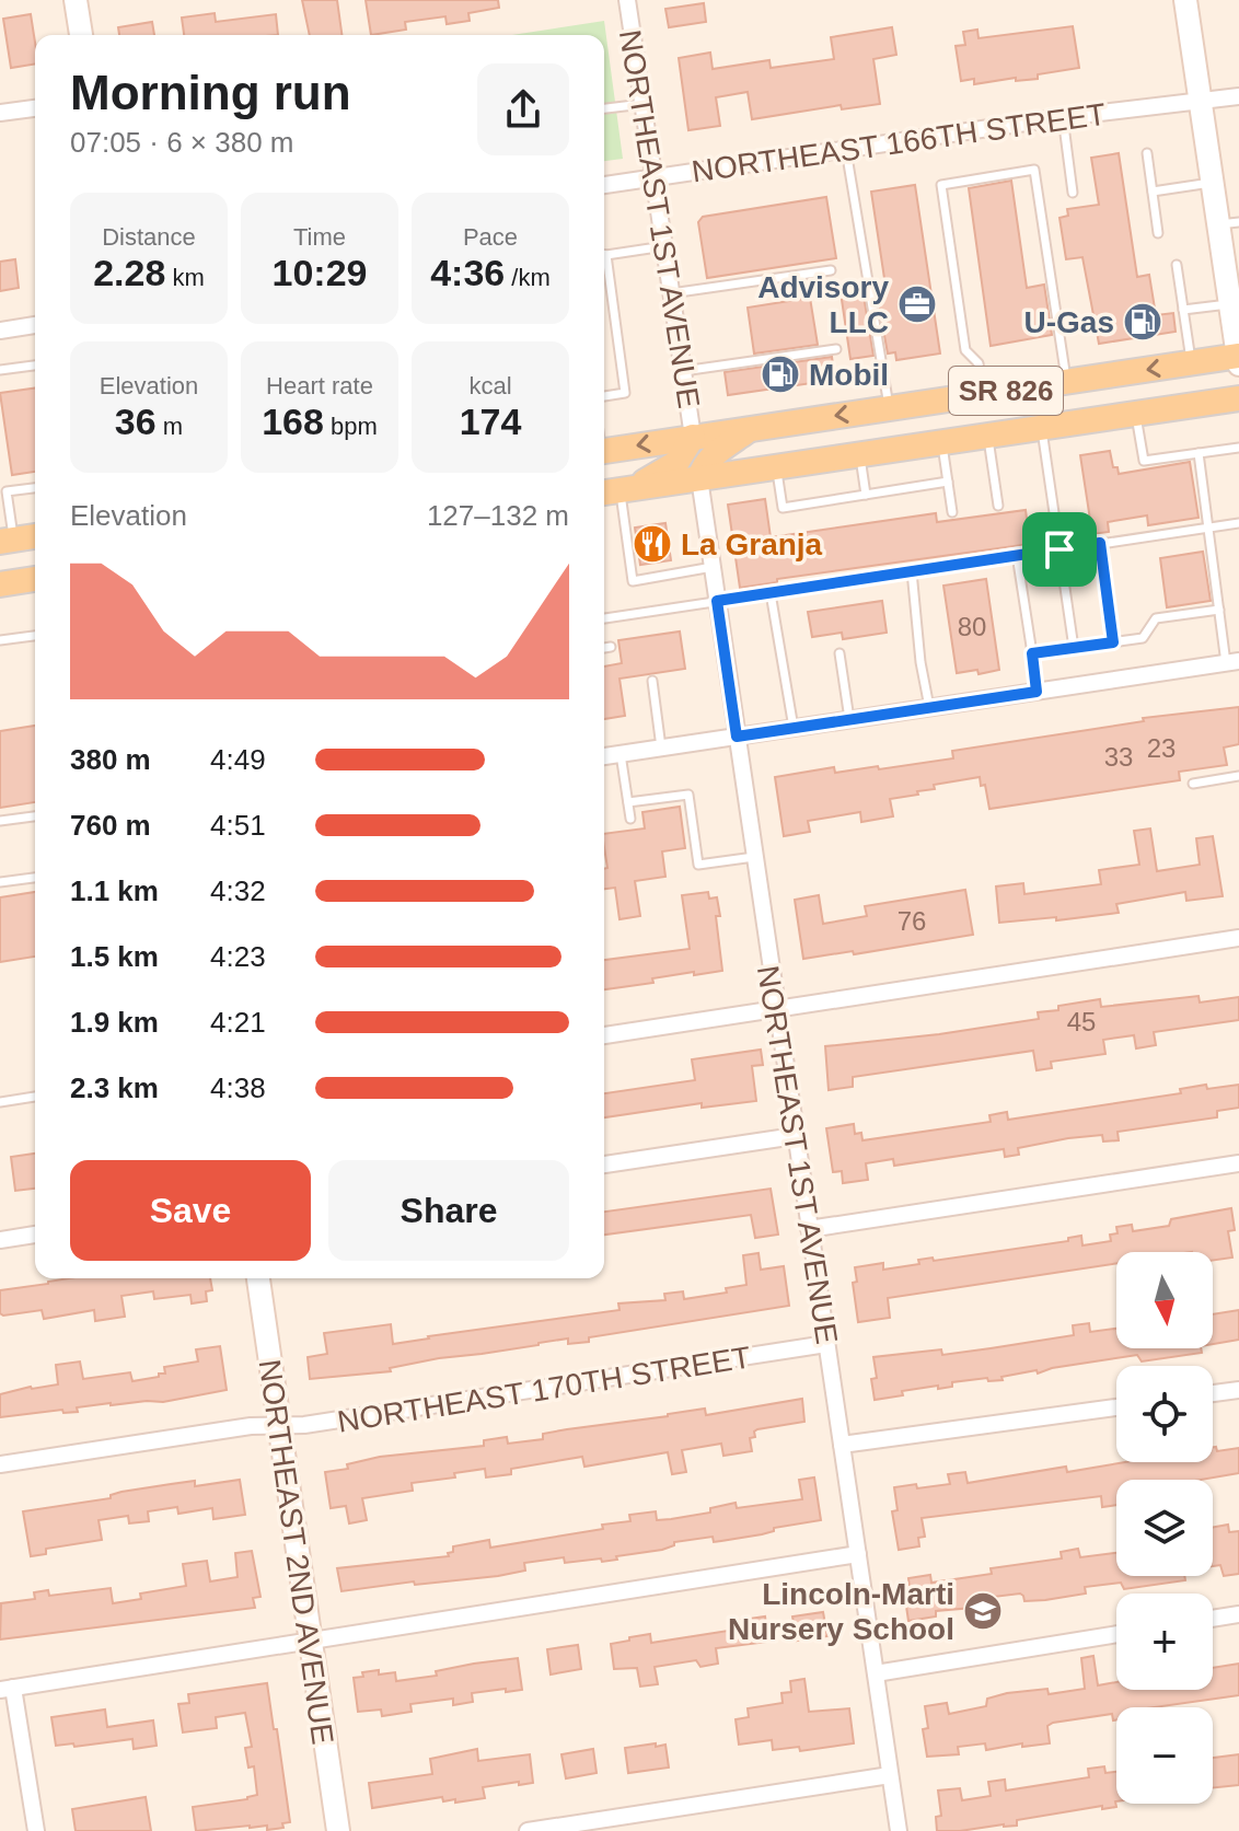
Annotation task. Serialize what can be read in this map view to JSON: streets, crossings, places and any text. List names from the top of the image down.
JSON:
{
  "streets": {
    "main road": ["SR 826"],
    "street": [
      "NORTHEAST 166TH STREET",
      "NORTHEAST 1ST AVENUE",
      "NORTHEAST 170TH STREET",
      "NORTHEAST 2ND AVENUE"
    ]
  },
  "crossings": [
    ["NORTHEAST 166TH STREET", "NORTHEAST 1ST AVENUE"],
    ["NORTHEAST 1ST AVENUE", "SR 826"],
    ["NORTHEAST 1ST AVENUE", "NORTHEAST 170TH STREET"],
    ["NORTHEAST 170TH STREET", "NORTHEAST 2ND AVENUE"]
  ],
  "places": {
    "office": ["Advisory LLC"],
    "fuel station": ["U-Gas", "Mobil"],
    "restaurant": ["La Granja"],
    "school or university": ["Lincoln-Marti Nursery School"]
  },
  "house_numbers": [
    "80",
    "23",
    "33",
    "76",
    "45"
  ],
  "north": "bottom",
  "page": {
    "heading": ["Morning run", "07:05 · 6 × 380 m"],
    "stats": [
      ["Distance", "2.28 km"],
      ["Time", "10:29"],
      ["Pace", "4:36 /km"],
      ["Elevation", "36 m"],
      ["Heart rate", "168 bpm"],
      ["kcal", "174"]
    ],
    "chart": ["Elevation", "127–132 m"],
    "list": [
      {
        "name": "380 m",
        "note": "4:49"
      },
      {
        "name": "760 m",
        "note": "4:51"
      },
      {
        "name": "1.1 km",
        "note": "4:32"
      },
      {
        "name": "1.5 km",
        "note": "4:23"
      },
      {
        "name": "1.9 km",
        "note": "4:21"
      },
      {
        "name": "2.3 km",
        "note": "4:38"
      }
    ],
    "buttons": ["Save", "Share"],
    "map_buttons": ["+", "−"]
  }
}
